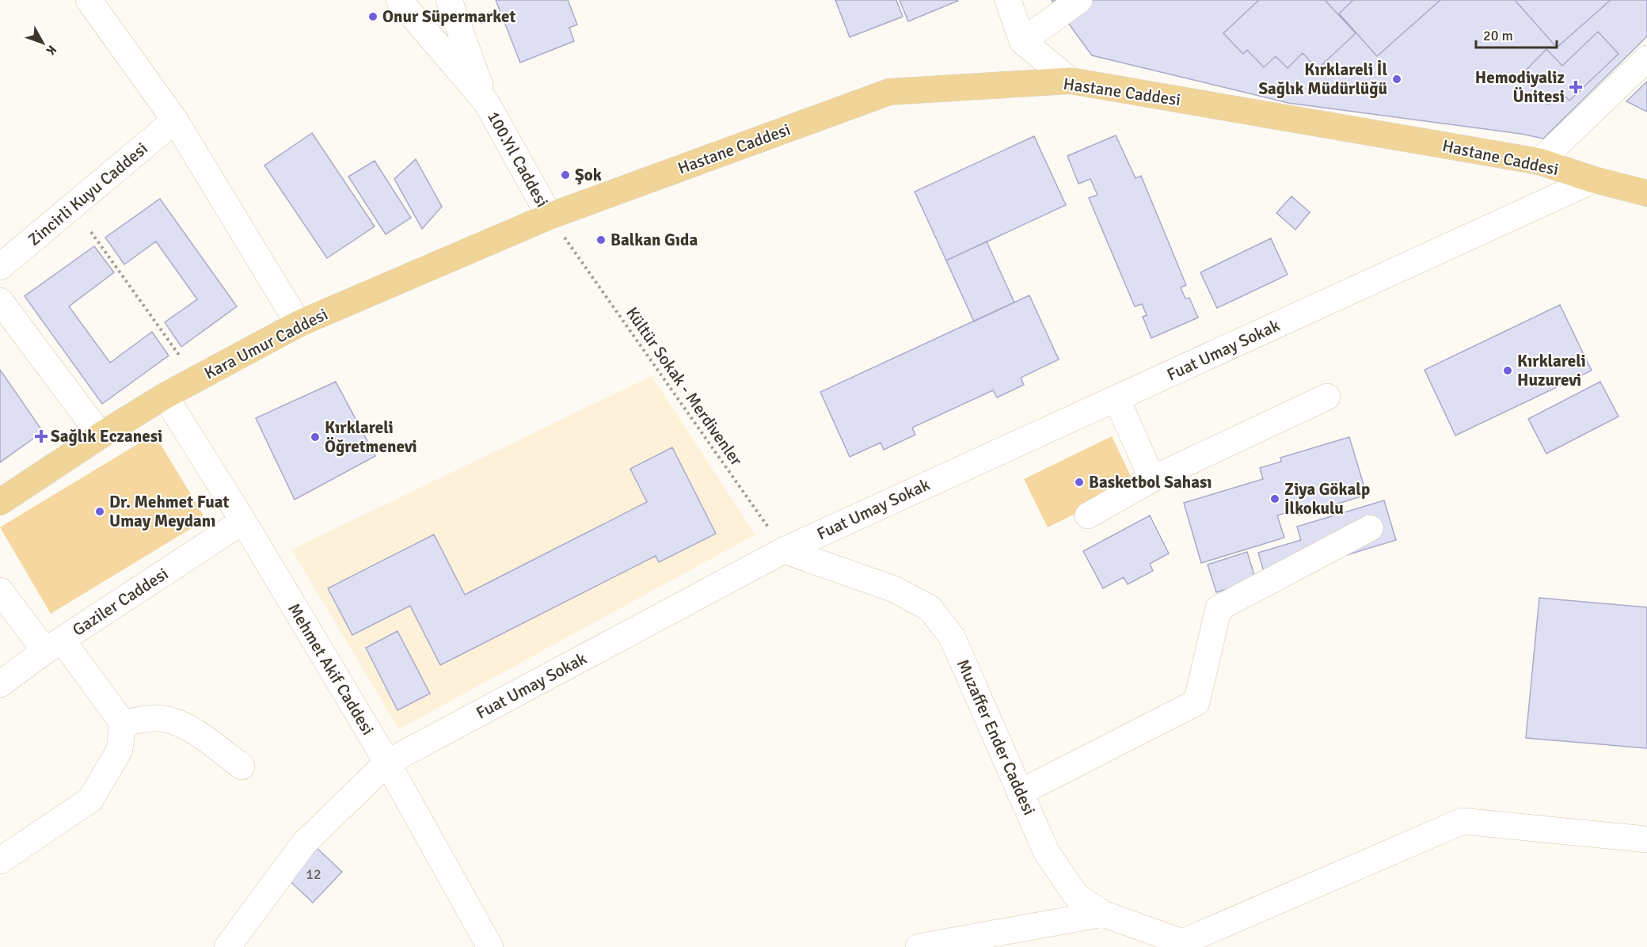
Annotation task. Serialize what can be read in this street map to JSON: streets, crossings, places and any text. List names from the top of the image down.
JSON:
{
  "streets": {
    "main road": ["Hastane Caddesi", "Kara Umur Caddesi"],
    "street": [
      "100.Yıl Caddesi",
      "Zincirli Kuyu Caddesi",
      "Fuat Umay Sokak",
      "Gaziler Caddesi",
      "Mehmet Akif Caddesi",
      "Muzaffer Ender Caddesi"
    ],
    "path": ["Kültür Sokak - Merdivenler"]
  },
  "crossings": [
    ["Hastane Caddesi", "100.Yıl Caddesi"],
    ["Hastane Caddesi", "Kara Umur Caddesi"],
    ["Hastane Caddesi", "Fuat Umay Sokak"],
    ["100.Yıl Caddesi", "Kara Umur Caddesi"],
    ["Kara Umur Caddesi", "Mehmet Akif Caddesi"],
    ["Fuat Umay Sokak", "Kültür Sokak - Merdivenler"],
    ["Fuat Umay Sokak", "Mehmet Akif Caddesi"],
    ["Fuat Umay Sokak", "Muzaffer Ender Caddesi"],
    ["Kültür Sokak - Merdivenler", "Muzaffer Ender Caddesi"],
    ["Gaziler Caddesi", "Mehmet Akif Caddesi"]
  ],
  "places": {
    "other": [
      "Onur Süpermarket",
      "Kırklareli İl Sağlık Müdürlüğü",
      "Şok",
      "Balkan Gıda",
      "Kırklareli Huzurevi",
      "Kırklareli Öğretmenevi",
      "Basketbol Sahası",
      "Ziya Gökalp İlkokulu",
      "Dr. Mehmet Fuat Umay Meydanı"
    ],
    "health": ["Hemodiyaliz Ünitesi", "Sağlık Eczanesi"]
  },
  "house_numbers": ["12"],
  "scale_bar": "20 m",
  "north": "bottom right"
}
